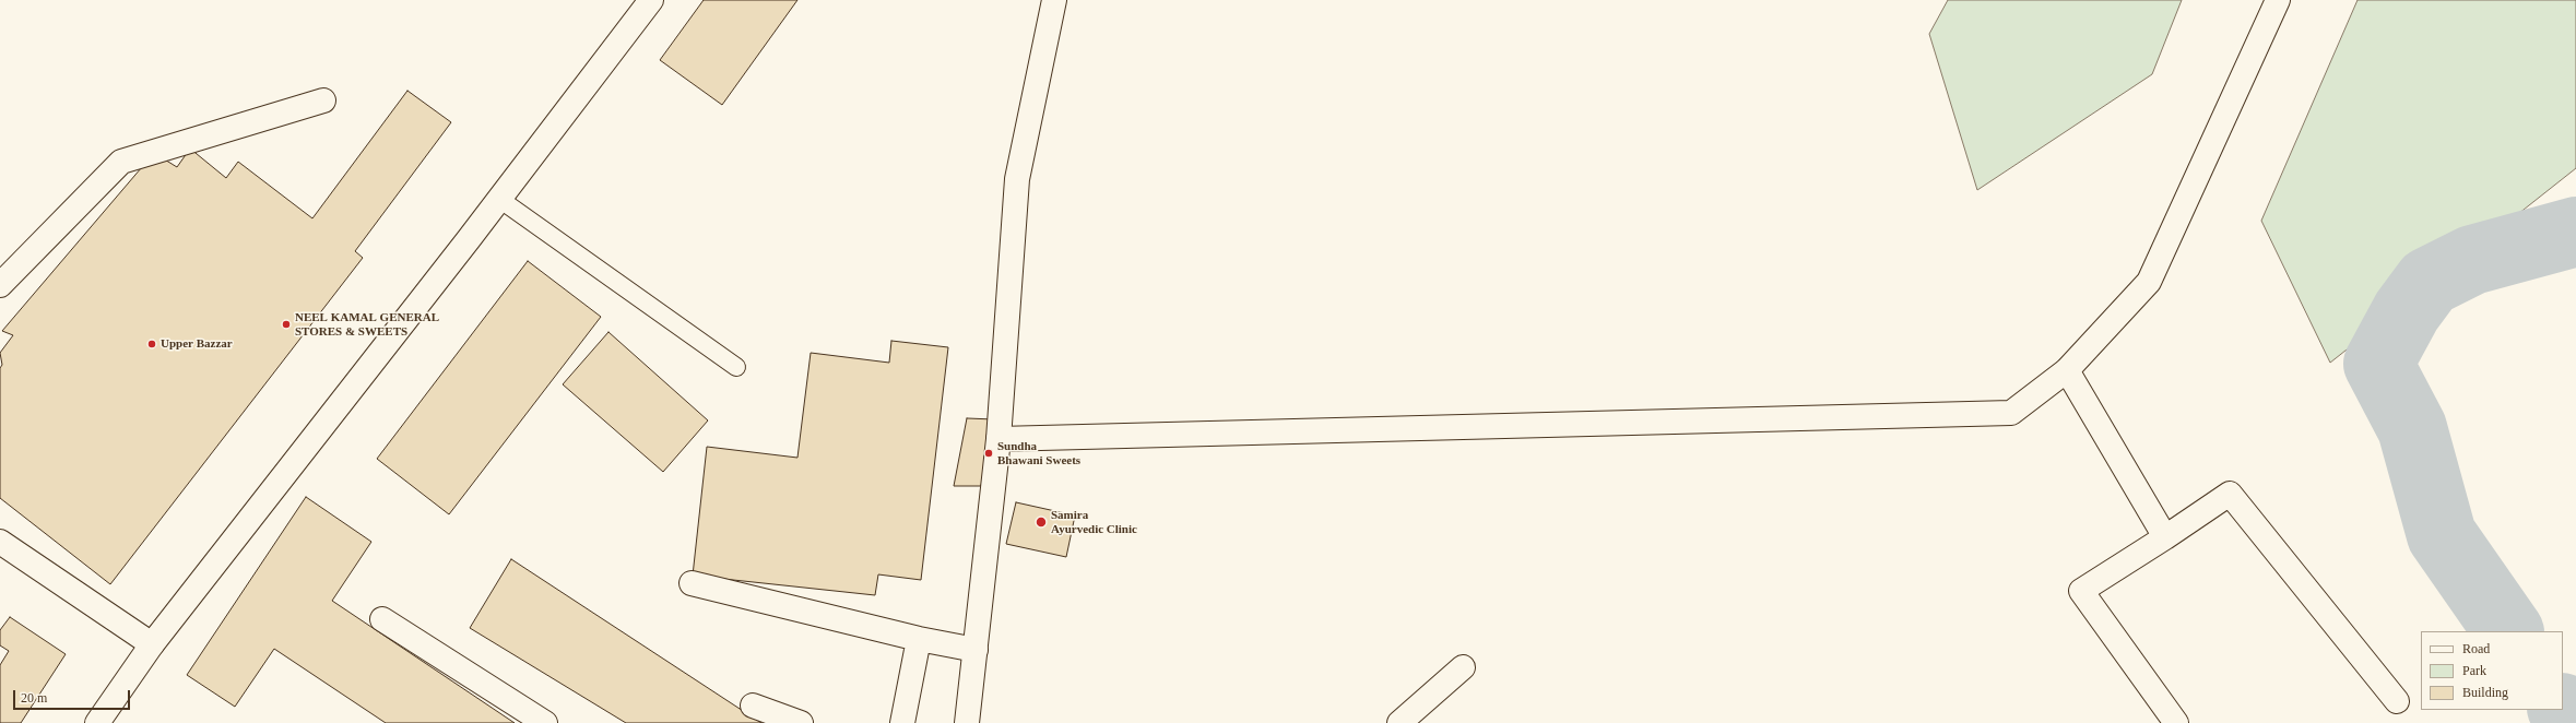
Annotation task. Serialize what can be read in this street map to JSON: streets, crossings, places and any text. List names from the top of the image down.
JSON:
{
  "places": [
    "NEEL KAMAL GENERAL STORES & SWEETS",
    "Upper Bazzar",
    "Sundha Bhawani Sweets",
    "Samira Ayurvedic Clinic"
  ],
  "legend": ["Road", "Park", "Building"],
  "scale_bar": "20 m"
}
